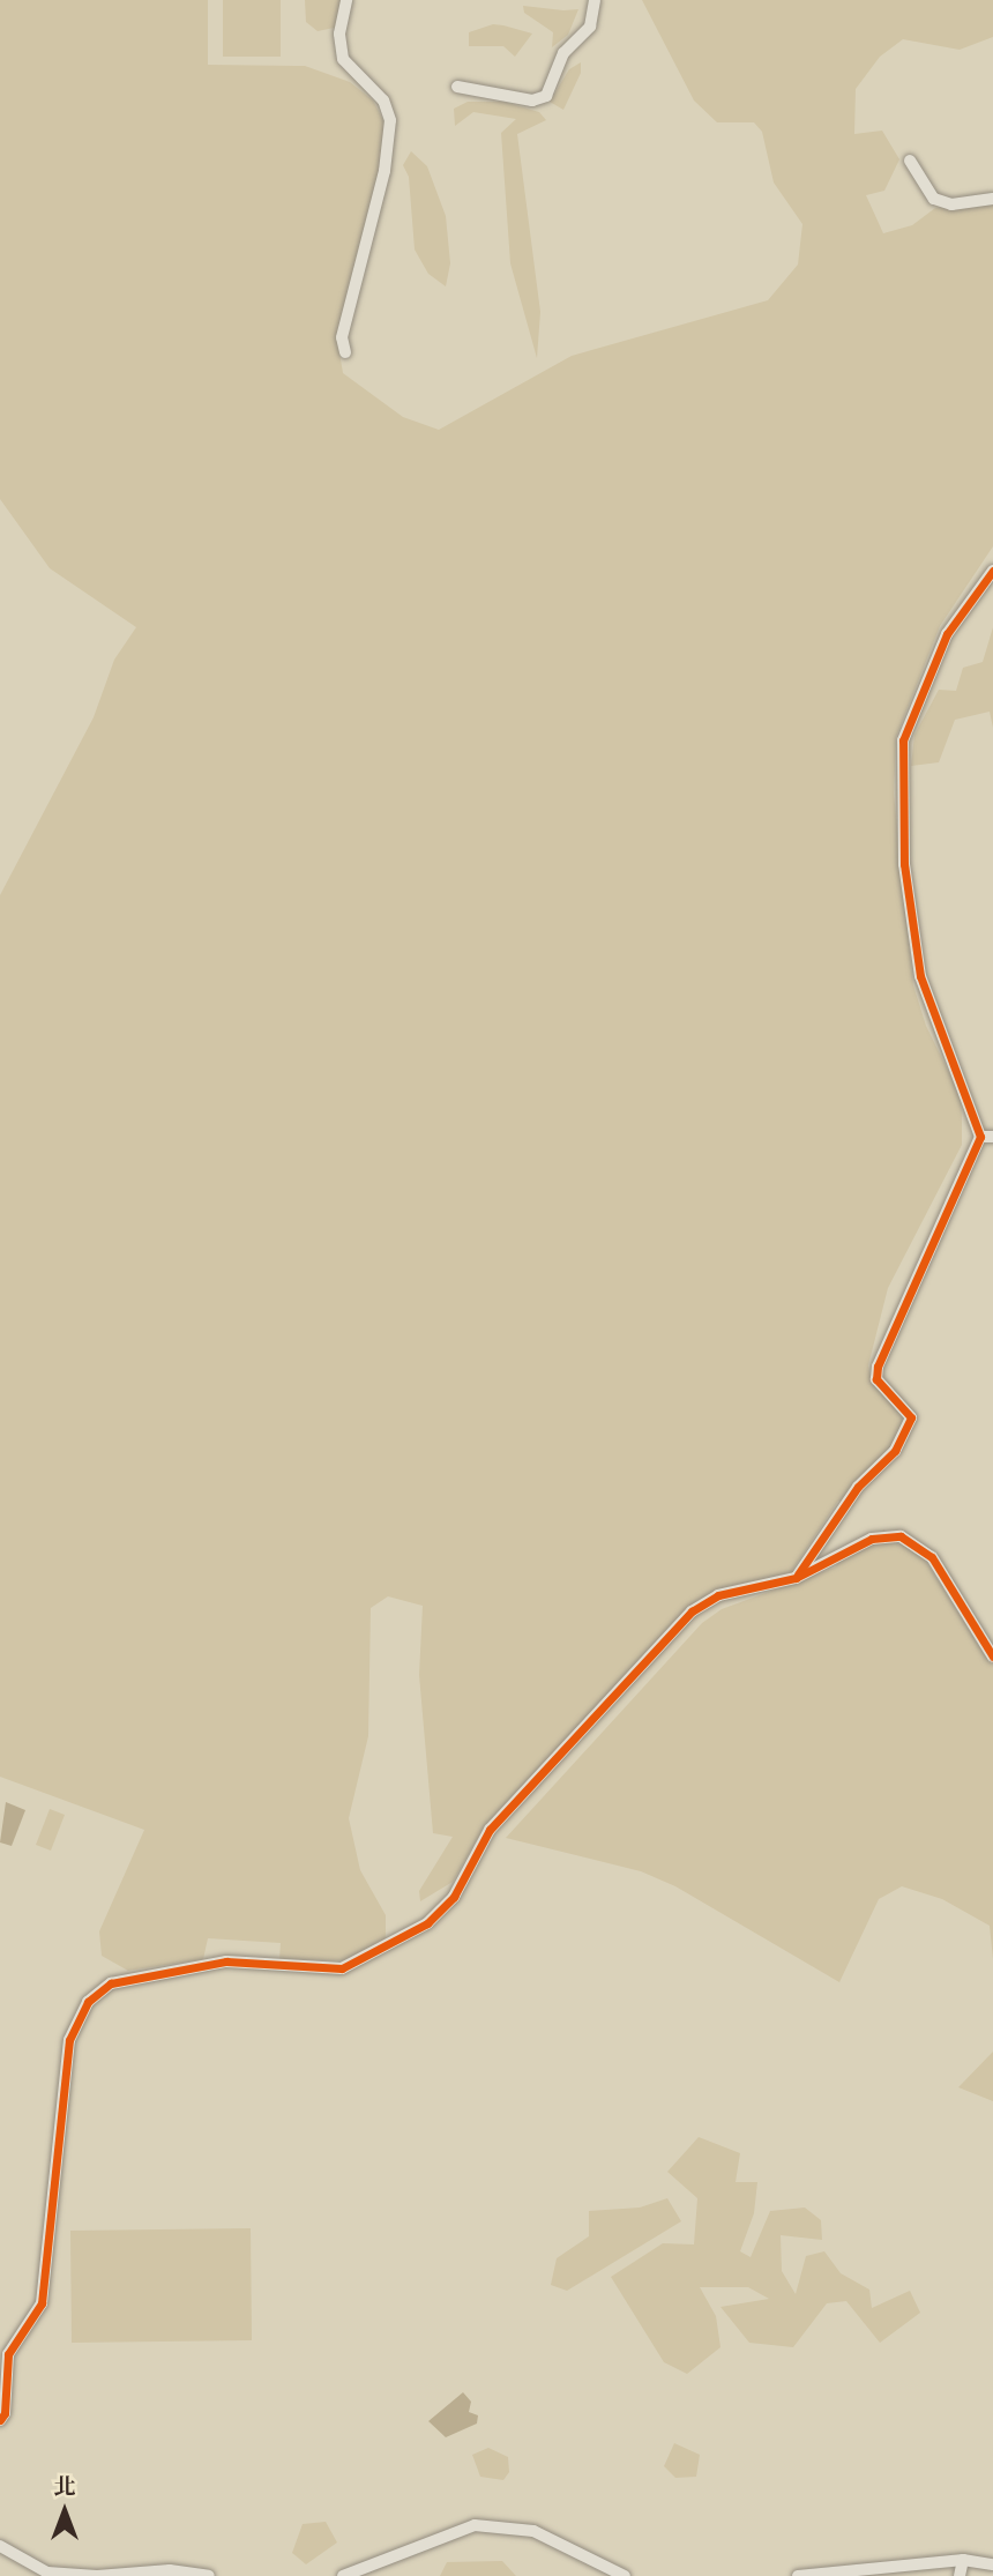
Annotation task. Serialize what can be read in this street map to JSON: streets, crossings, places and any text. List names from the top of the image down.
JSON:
{
  "north": "top"
}
